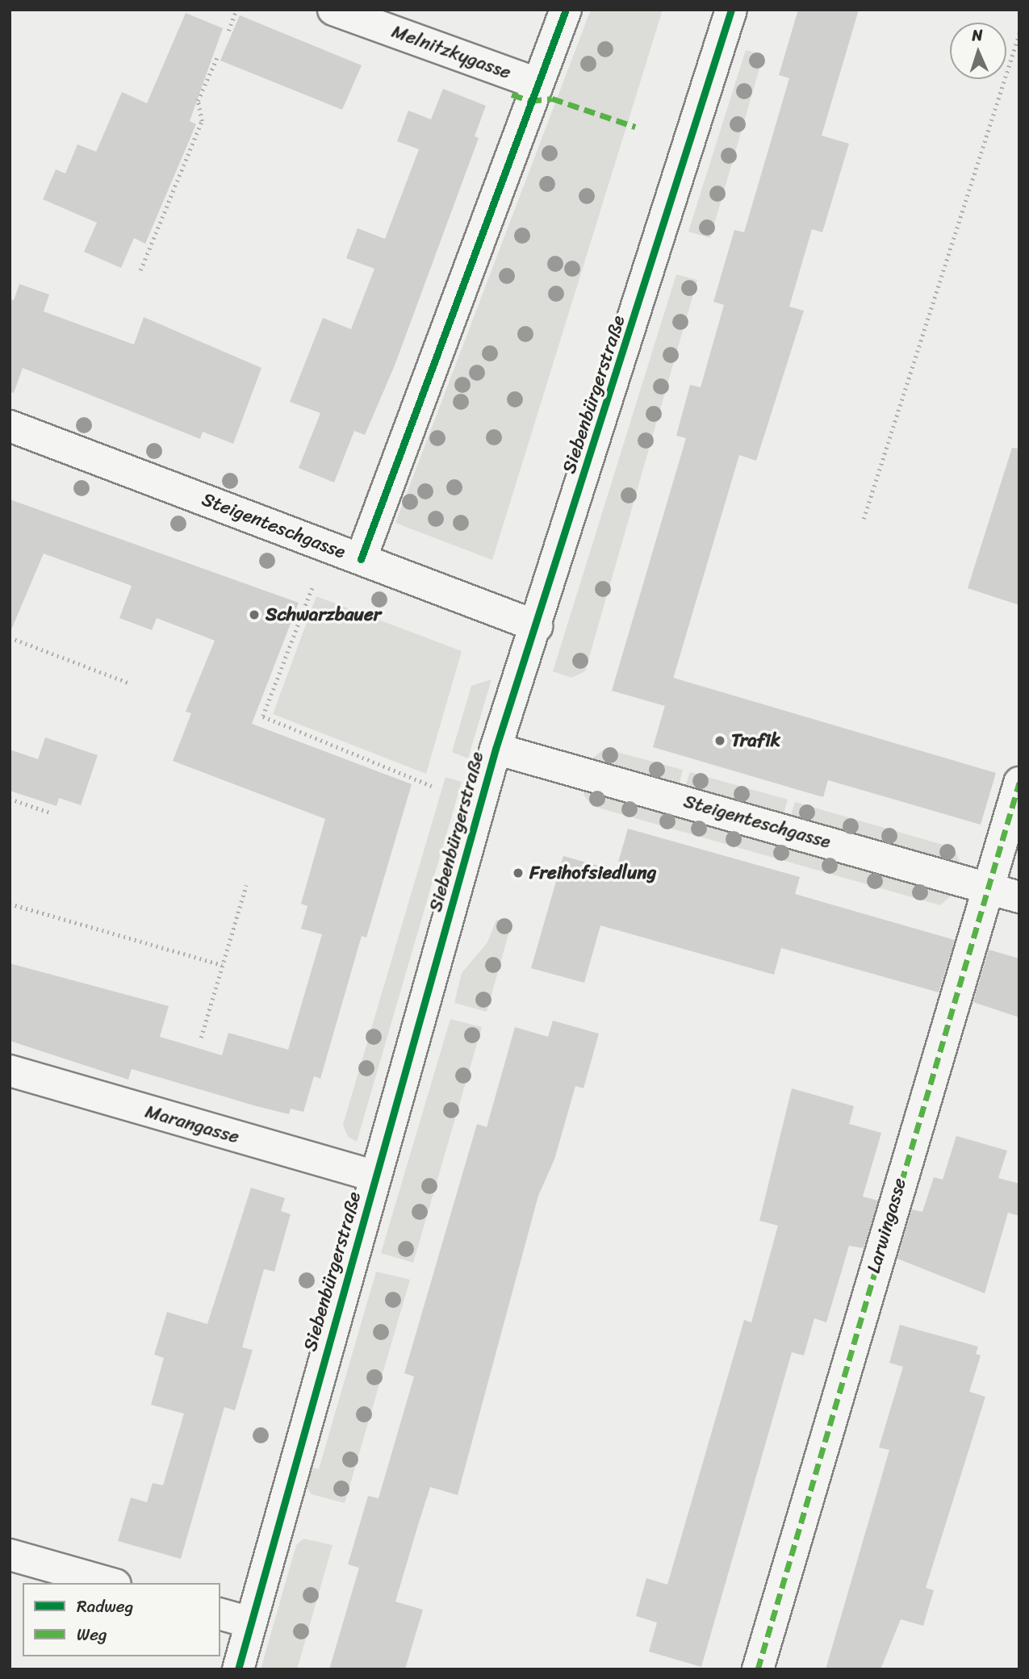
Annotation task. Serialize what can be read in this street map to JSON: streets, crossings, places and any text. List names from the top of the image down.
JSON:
{
  "streets": {
    "street": [
      "Melnitzkygasse",
      "Siebenbürgerstraße",
      "Steigenteschgasse",
      "Marangasse",
      "Larwingasse"
    ]
  },
  "crossings": [
    ["Siebenbürgerstraße", "Steigenteschgasse"],
    ["Siebenbürgerstraße", "Marangasse"],
    ["Steigenteschgasse", "Larwingasse"]
  ],
  "places": ["Schwarzbauer", "Trafik", "Freihofsiedlung"],
  "legend": ["Radweg", "Weg"],
  "north": "top"
}
